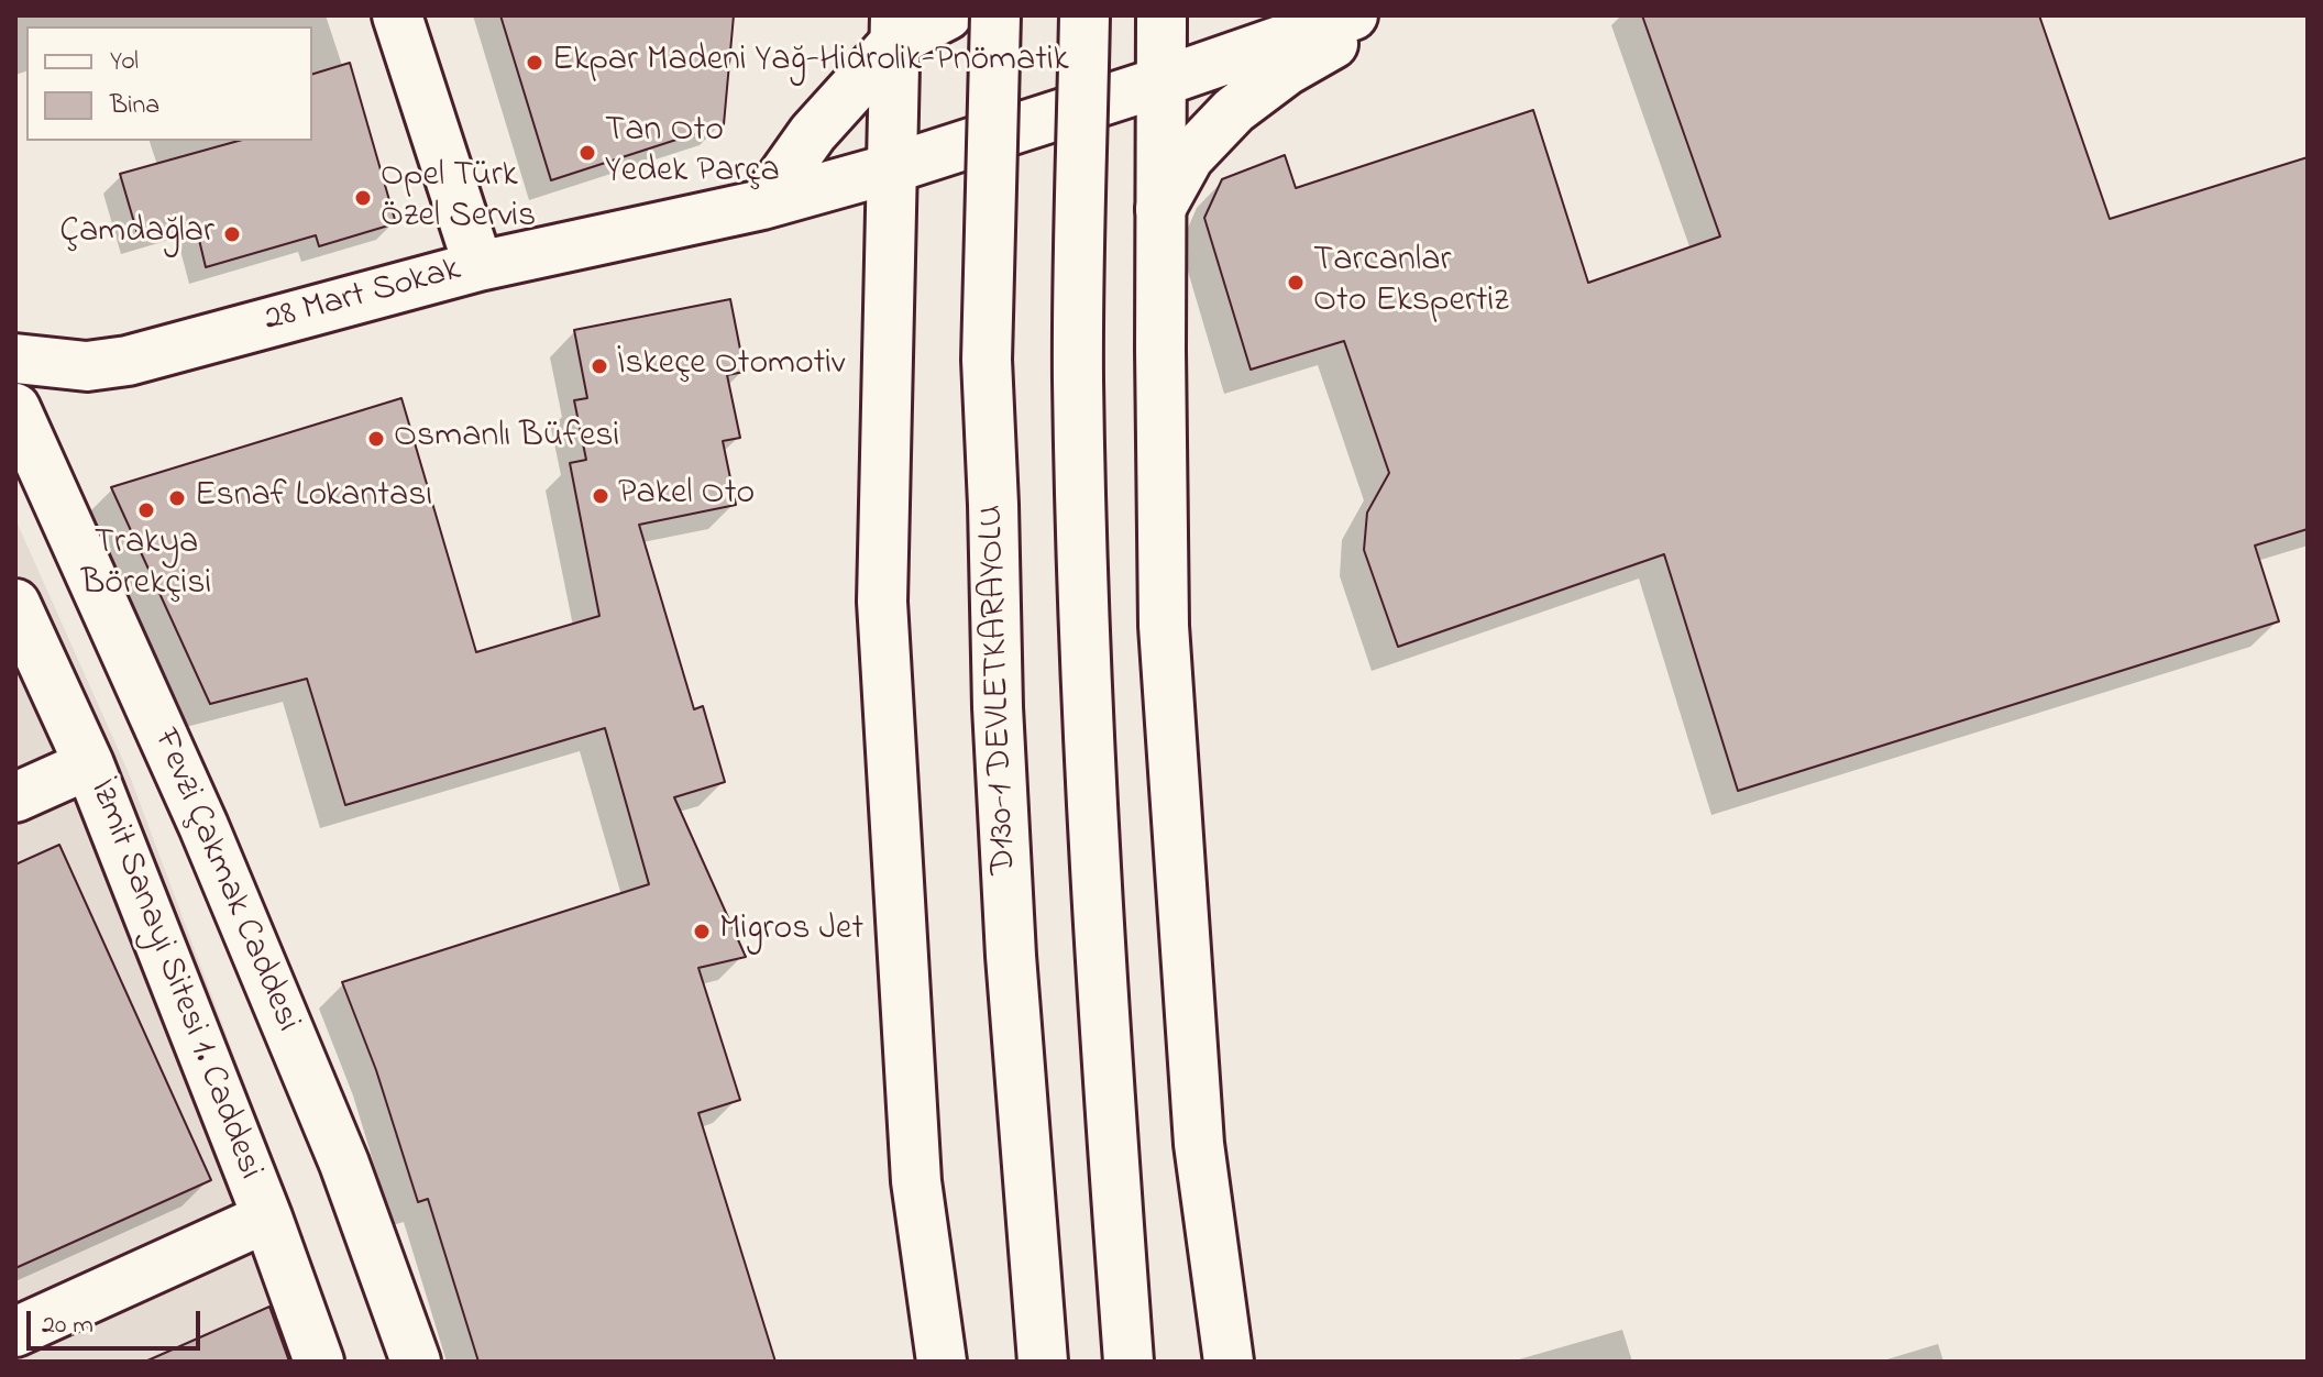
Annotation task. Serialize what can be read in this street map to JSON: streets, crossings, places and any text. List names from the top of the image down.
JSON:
{
  "streets": {
    "main road": [
      "28 Mart Sokak",
      "D130-1 DEVLETKARAYOLU",
      "Fevzi Çakmak Caddesi",
      "İzmit Sanayi Sitesi 1. Caddesi"
    ]
  },
  "places": [
    "Ekpar Madeni Yağ-Hidrolik-Pnömatik",
    "Tan Oto Yedek Parça",
    "Opel Türk Özel Servis",
    "Çamdağlar",
    "Tarcanlar Oto Ekspertiz",
    "İskeçe Otomotiv",
    "Osmanlı Büfesi",
    "Pakel Oto",
    "Esnaf Lokantası",
    "Trakya Börekçisi",
    "Migros Jet"
  ],
  "legend": ["Yol", "Bina"],
  "scale_bar": "20 m"
}
